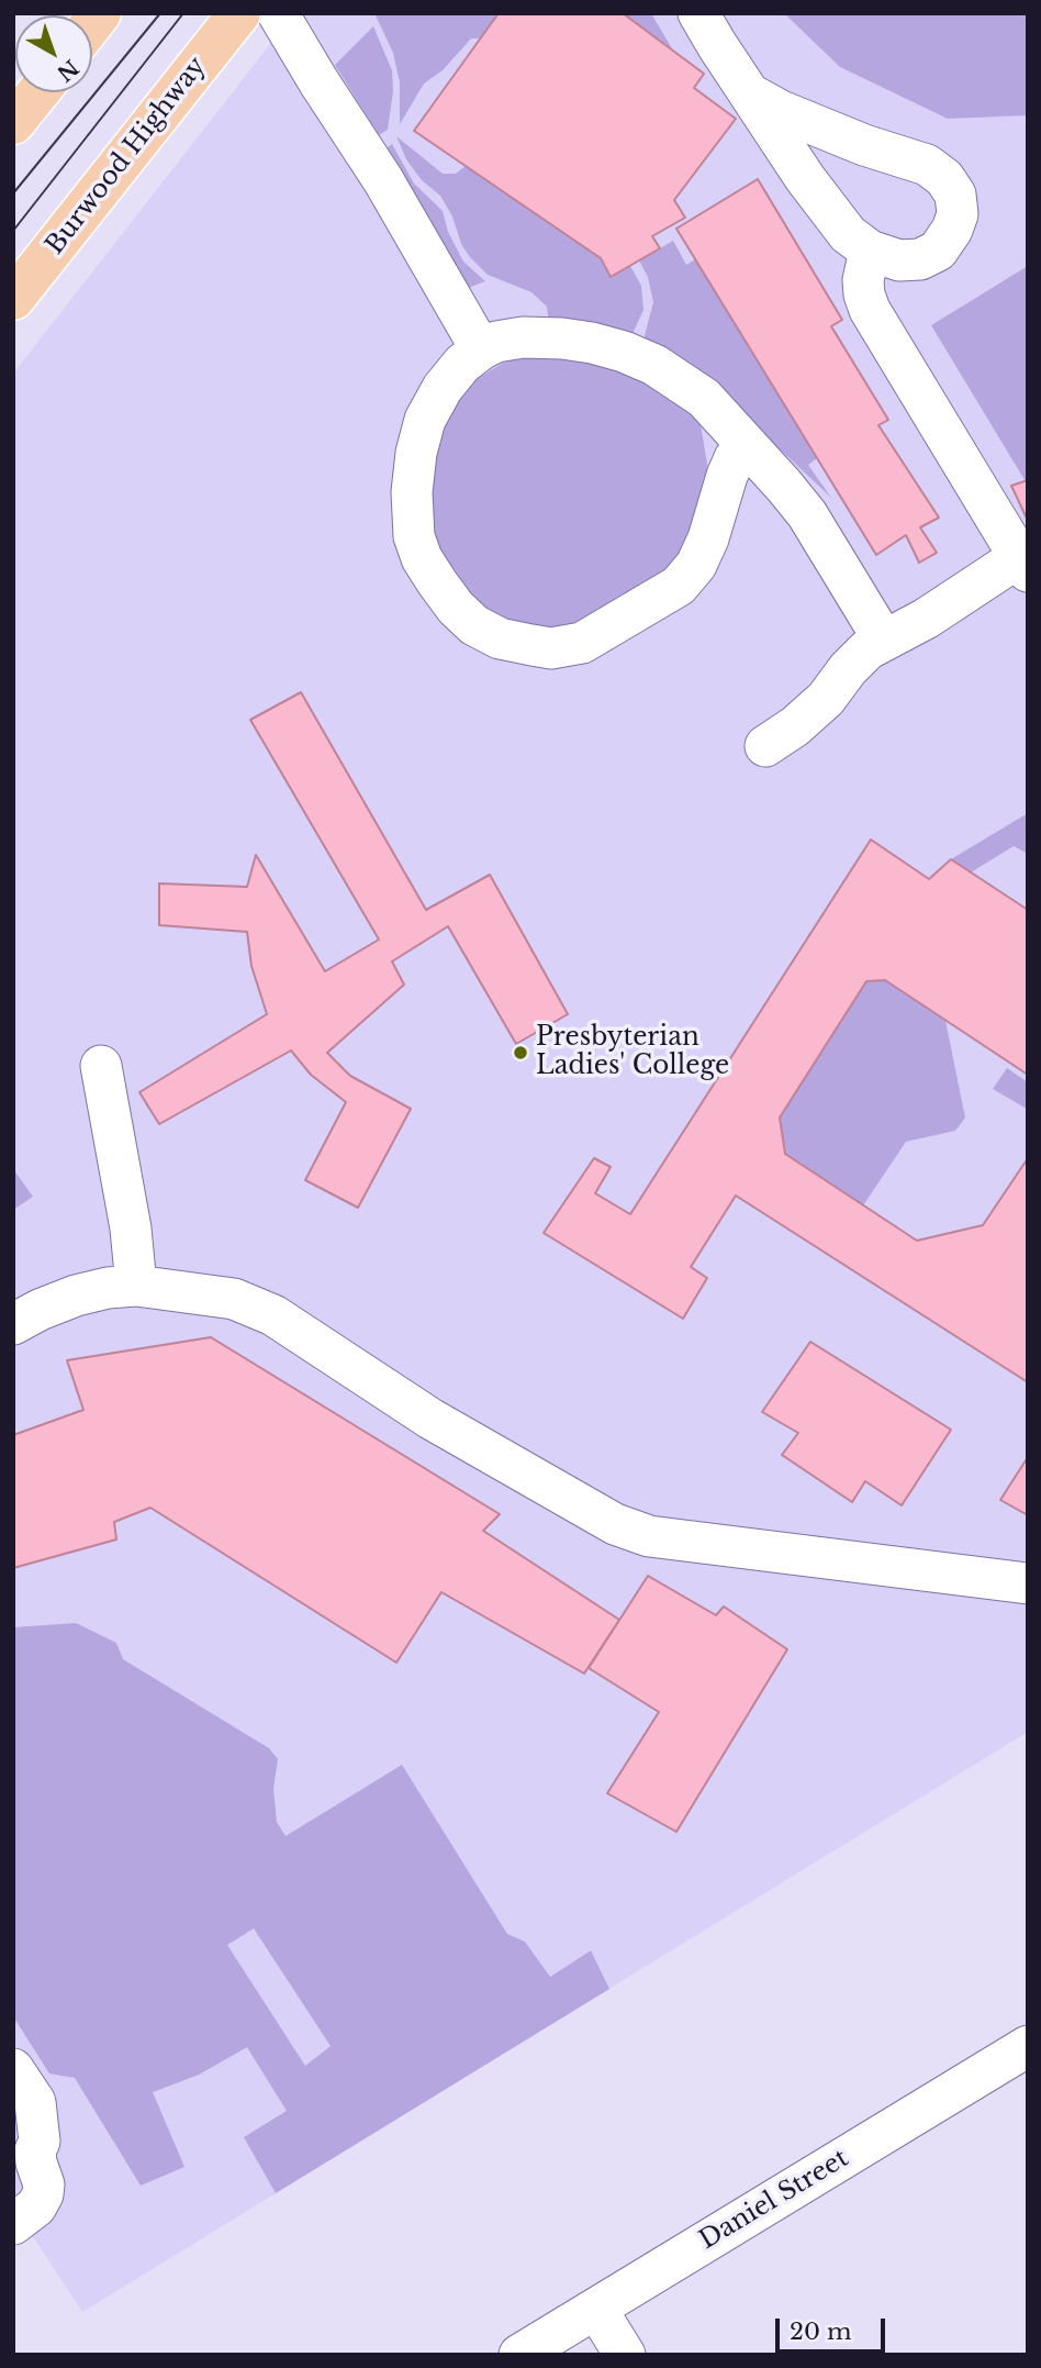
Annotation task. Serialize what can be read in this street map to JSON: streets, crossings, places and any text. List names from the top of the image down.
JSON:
{
  "streets": {
    "highway": ["Burwood Highway"],
    "street": ["Daniel Street"]
  },
  "places": ["Presbyterian Ladies' College"],
  "scale_bar": "20 m",
  "north": "bottom right"
}
